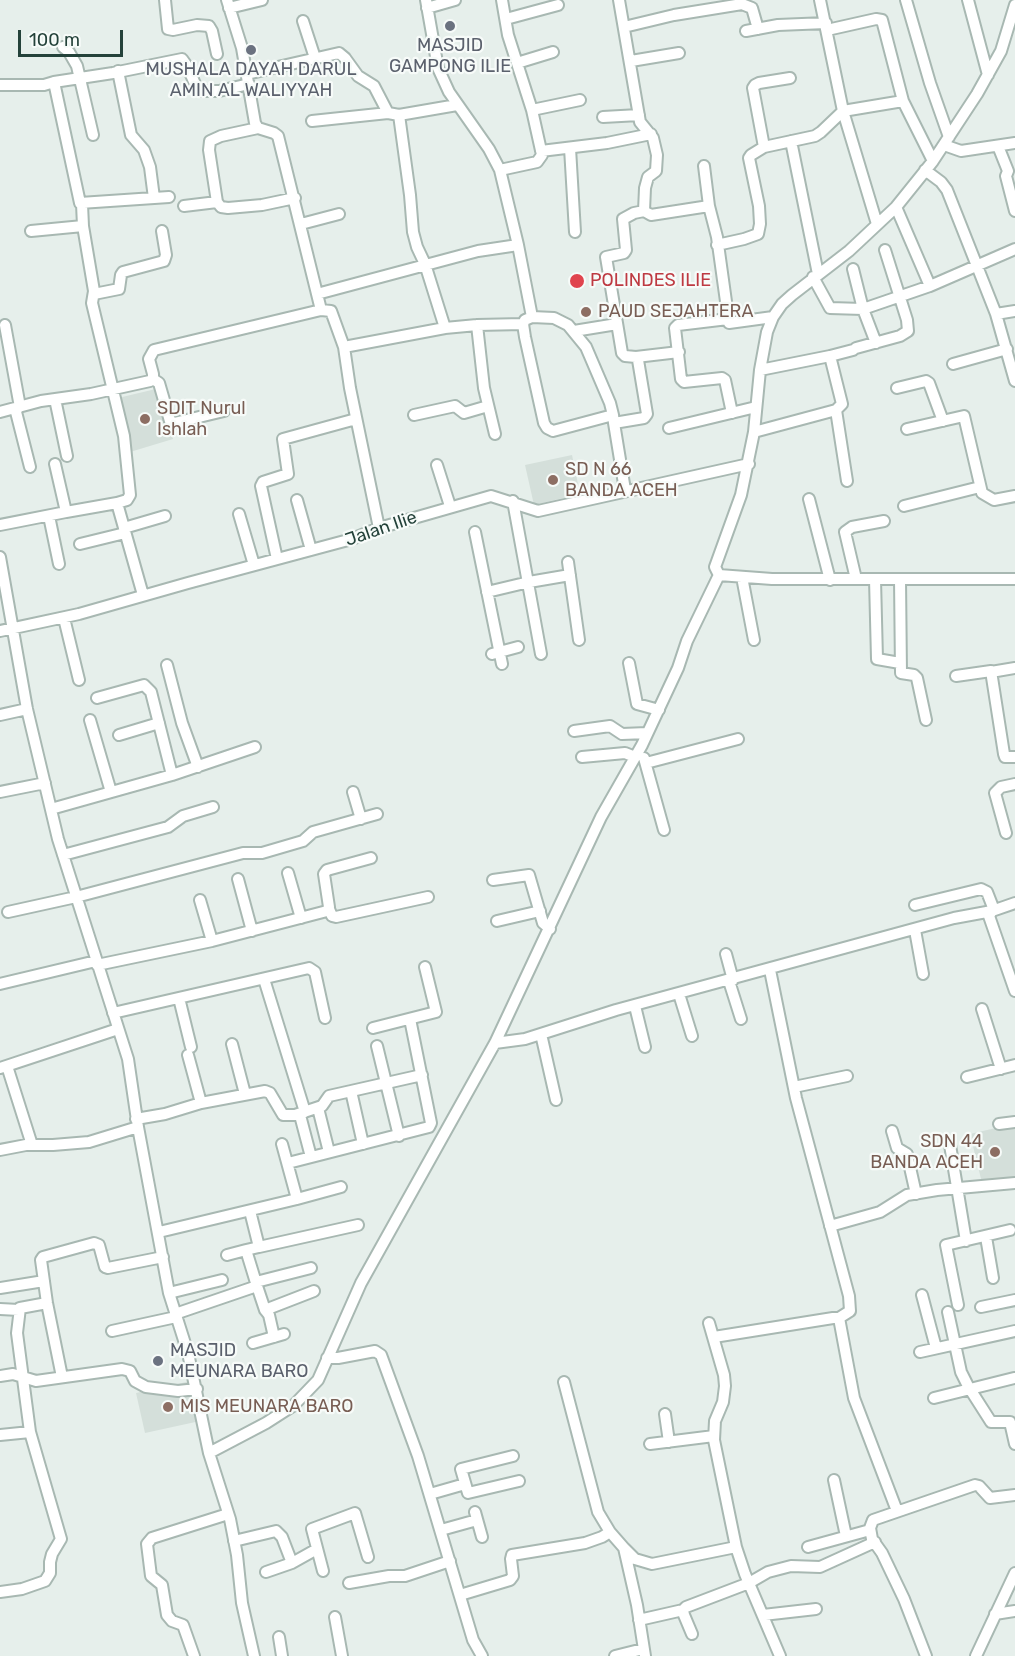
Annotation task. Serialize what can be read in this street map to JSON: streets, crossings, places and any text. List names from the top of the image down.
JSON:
{
  "streets": {
    "street": ["Jalan Ilie"]
  },
  "places": [
    "MASJID GAMPONG ILIE",
    "MUSHALA DAYAH DARUL AMIN AL WALIYYAH",
    "POLINDES ILIE",
    "PAUD SEJAHTERA",
    "SDIT Nurul Ishlah",
    "SD N 66 BANDA ACEH",
    "SDN 44 BANDA ACEH",
    "MASJID MEUNARA BARO",
    "MIS MEUNARA BARO"
  ],
  "scale_bar": "100 m"
}
